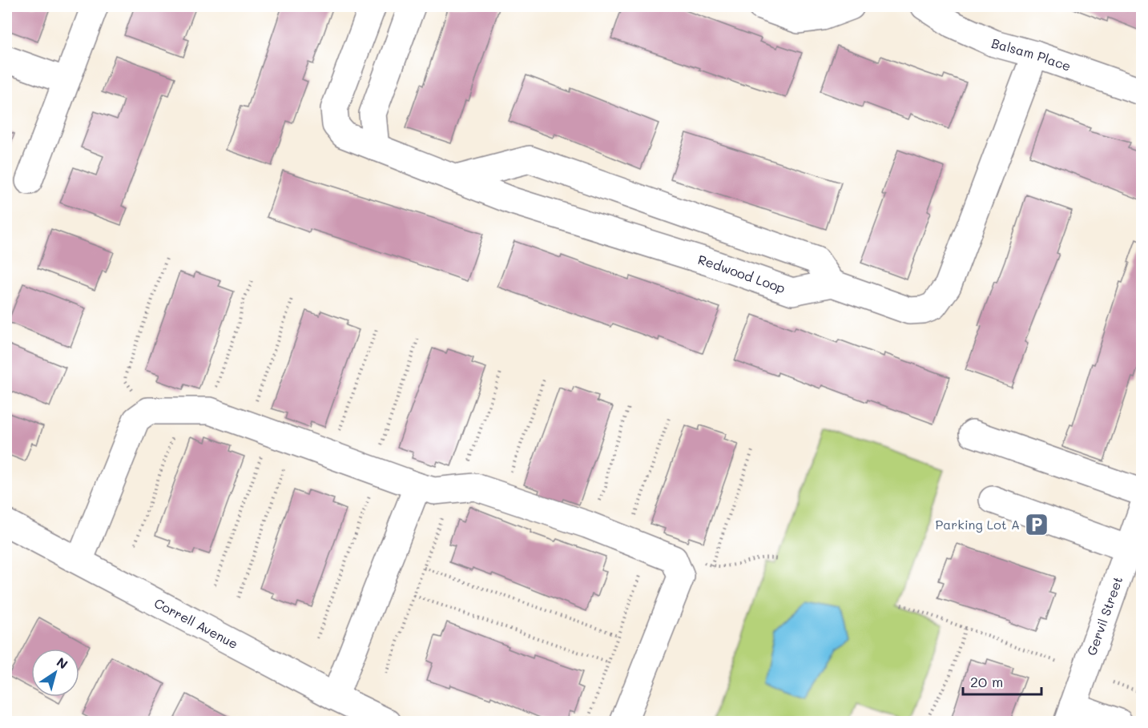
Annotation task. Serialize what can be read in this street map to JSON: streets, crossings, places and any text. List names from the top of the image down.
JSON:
{
  "streets": {
    "street": [
      "Balsam Place",
      "Redwood Loop",
      "Gervil Street",
      "Correll Avenue"
    ]
  },
  "places": {
    "parking": ["Parking Lot A"]
  },
  "scale_bar": "20 m",
  "north": "top right"
}
